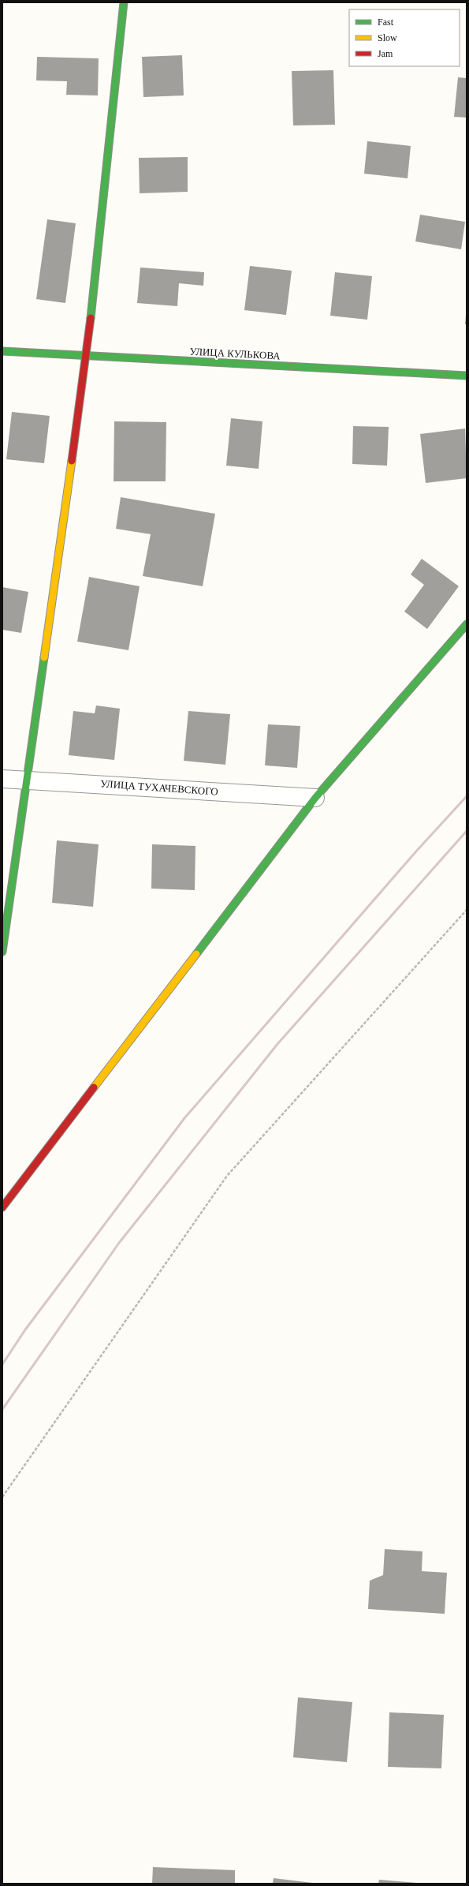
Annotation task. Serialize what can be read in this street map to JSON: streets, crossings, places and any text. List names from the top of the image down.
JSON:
{
  "streets": {
    "street": ["УЛИЦА КУЛЬКОВА", "УЛИЦА ТУХАЧЕВСКОГО"]
  },
  "legend": ["Fast", "Slow", "Jam"]
}
